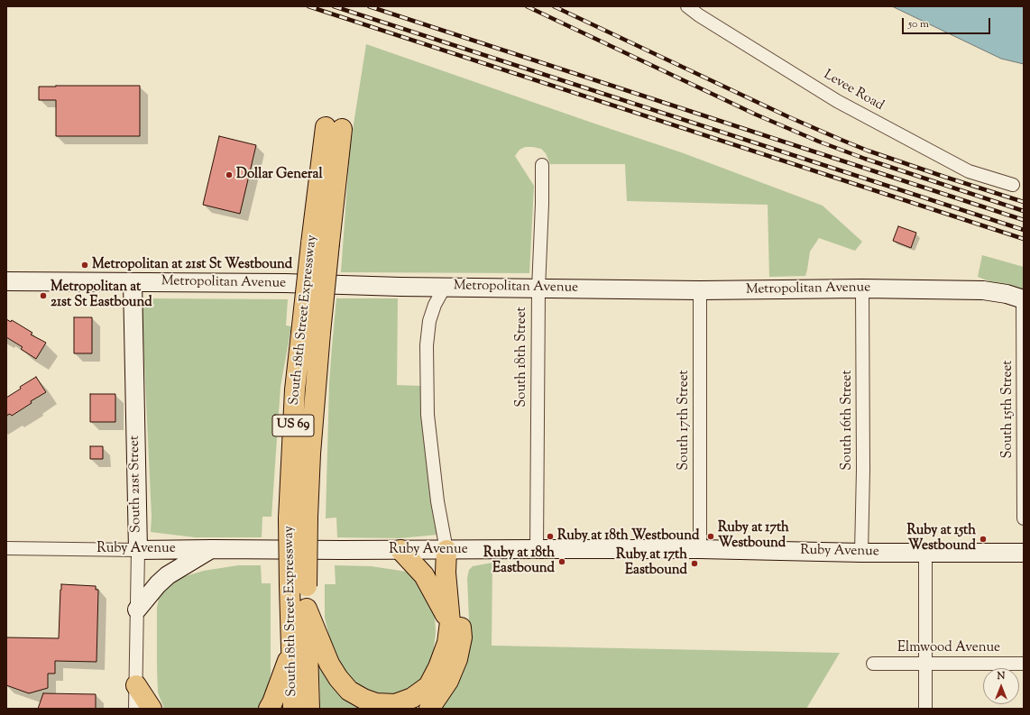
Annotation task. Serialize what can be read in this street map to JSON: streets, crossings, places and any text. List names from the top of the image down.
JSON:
{
  "streets": {
    "highway": ["South 18th Street Expressway", "US 69"],
    "street": [
      "Levee Road",
      "Metropolitan Avenue",
      "South 18th Street",
      "South 15th Street",
      "South 17th Street",
      "South 16th Street",
      "South 21st Street",
      "Ruby Avenue",
      "Elmwood Avenue"
    ]
  },
  "crossings": [
    ["Metropolitan Avenue", "South 18th Street"],
    ["Metropolitan Avenue", "South 15th Street"],
    ["Metropolitan Avenue", "South 17th Street"],
    ["Metropolitan Avenue", "South 16th Street"],
    ["Metropolitan Avenue", "South 21st Street"],
    ["South 18th Street", "Ruby Avenue"],
    ["South 17th Street", "Ruby Avenue"],
    ["South 16th Street", "Ruby Avenue"],
    ["South 21st Street", "Ruby Avenue"]
  ],
  "places": [
    "Dollar General",
    "Metropolitan at 21st St Westbound",
    "Metropolitan at 21st St Eastbound",
    "Ruby at 18th Westbound",
    "Ruby at 17th Westbound",
    "Ruby at 15th Westbound",
    "Ruby at 18th Eastbound",
    "Ruby at 17th Eastbound"
  ],
  "scale_bar": "50 m",
  "north": "top"
}
